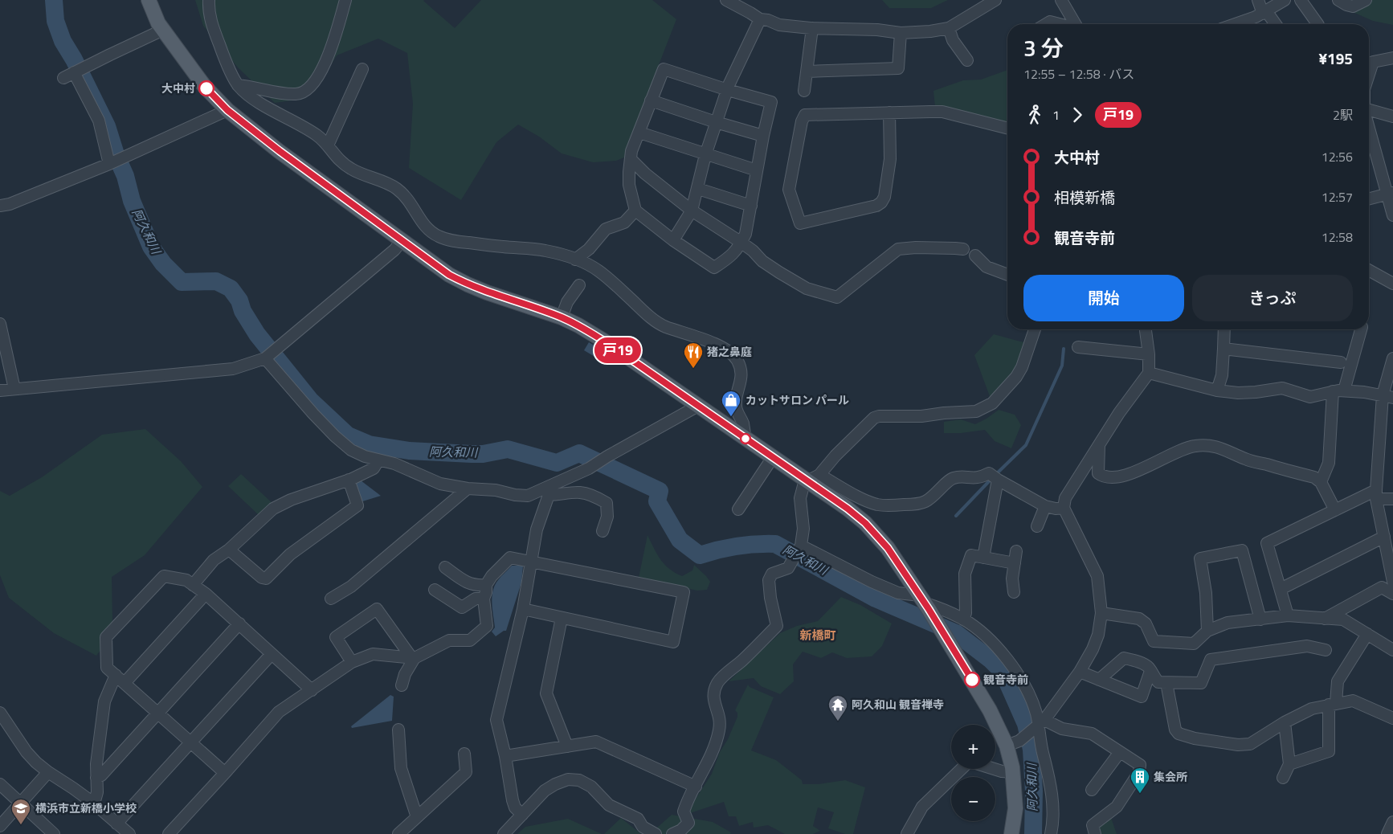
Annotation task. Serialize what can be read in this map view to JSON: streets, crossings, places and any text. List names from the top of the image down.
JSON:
{
  "districts": ["新橋町"],
  "water": ["阿久和川"],
  "places": {
    "other": ["大中村", "観音寺前"],
    "restaurant": ["猪之鼻庭"],
    "shop": ["カットサロン パール"],
    "temple": ["阿久和山 観音禅寺"],
    "building": ["集会所"],
    "school or university": ["横浜市立新橋小学校"]
  },
  "lines": ["bus line 戸19"],
  "page": {
    "on_map": "戸19",
    "heading": ["3 分", "12:55 – 12:58 · バス", "¥195"],
    "legs": ["1", "戸19", "2駅"],
    "list": [
      {
        "name": "大中村",
        "value": "12:56"
      },
      {
        "name": "相模新橋",
        "value": "12:57"
      },
      {
        "name": "観音寺前",
        "value": "12:58"
      }
    ],
    "buttons": ["開始", "きっぷ"],
    "map_buttons": ["+", "−"]
  }
}
